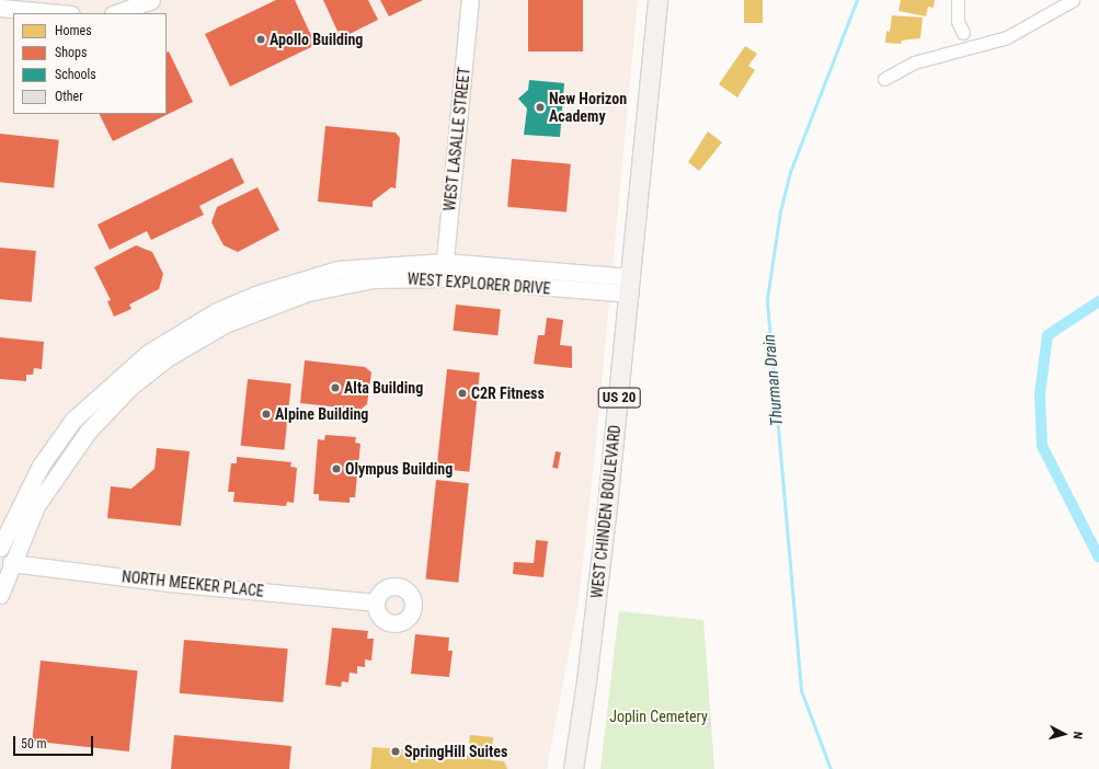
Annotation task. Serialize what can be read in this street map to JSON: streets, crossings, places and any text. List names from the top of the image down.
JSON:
{
  "streets": {
    "main road": ["US 20", "WEST CHINDEN BOULEVARD"],
    "street": ["WEST LASALLE STREET", "WEST EXPLORER DRIVE", "NORTH MEEKER PLACE"]
  },
  "crossings": [
    ["WEST LASALLE STREET", "WEST EXPLORER DRIVE"],
    ["WEST EXPLORER DRIVE", "WEST CHINDEN BOULEVARD"],
    ["WEST EXPLORER DRIVE", "NORTH MEEKER PLACE"]
  ],
  "water": ["Thurman Drain"],
  "parks": ["Joplin Cemetery"],
  "places": [
    "Apollo Building",
    "New Horizon Academy",
    "Alta Building",
    "C2R Fitness",
    "Alpine Building",
    "Olympus Building",
    "SpringHill Suites"
  ],
  "legend": [
    "Homes",
    "Shops",
    "Schools",
    "Other"
  ],
  "scale_bar": "50 m",
  "north": "right"
}
